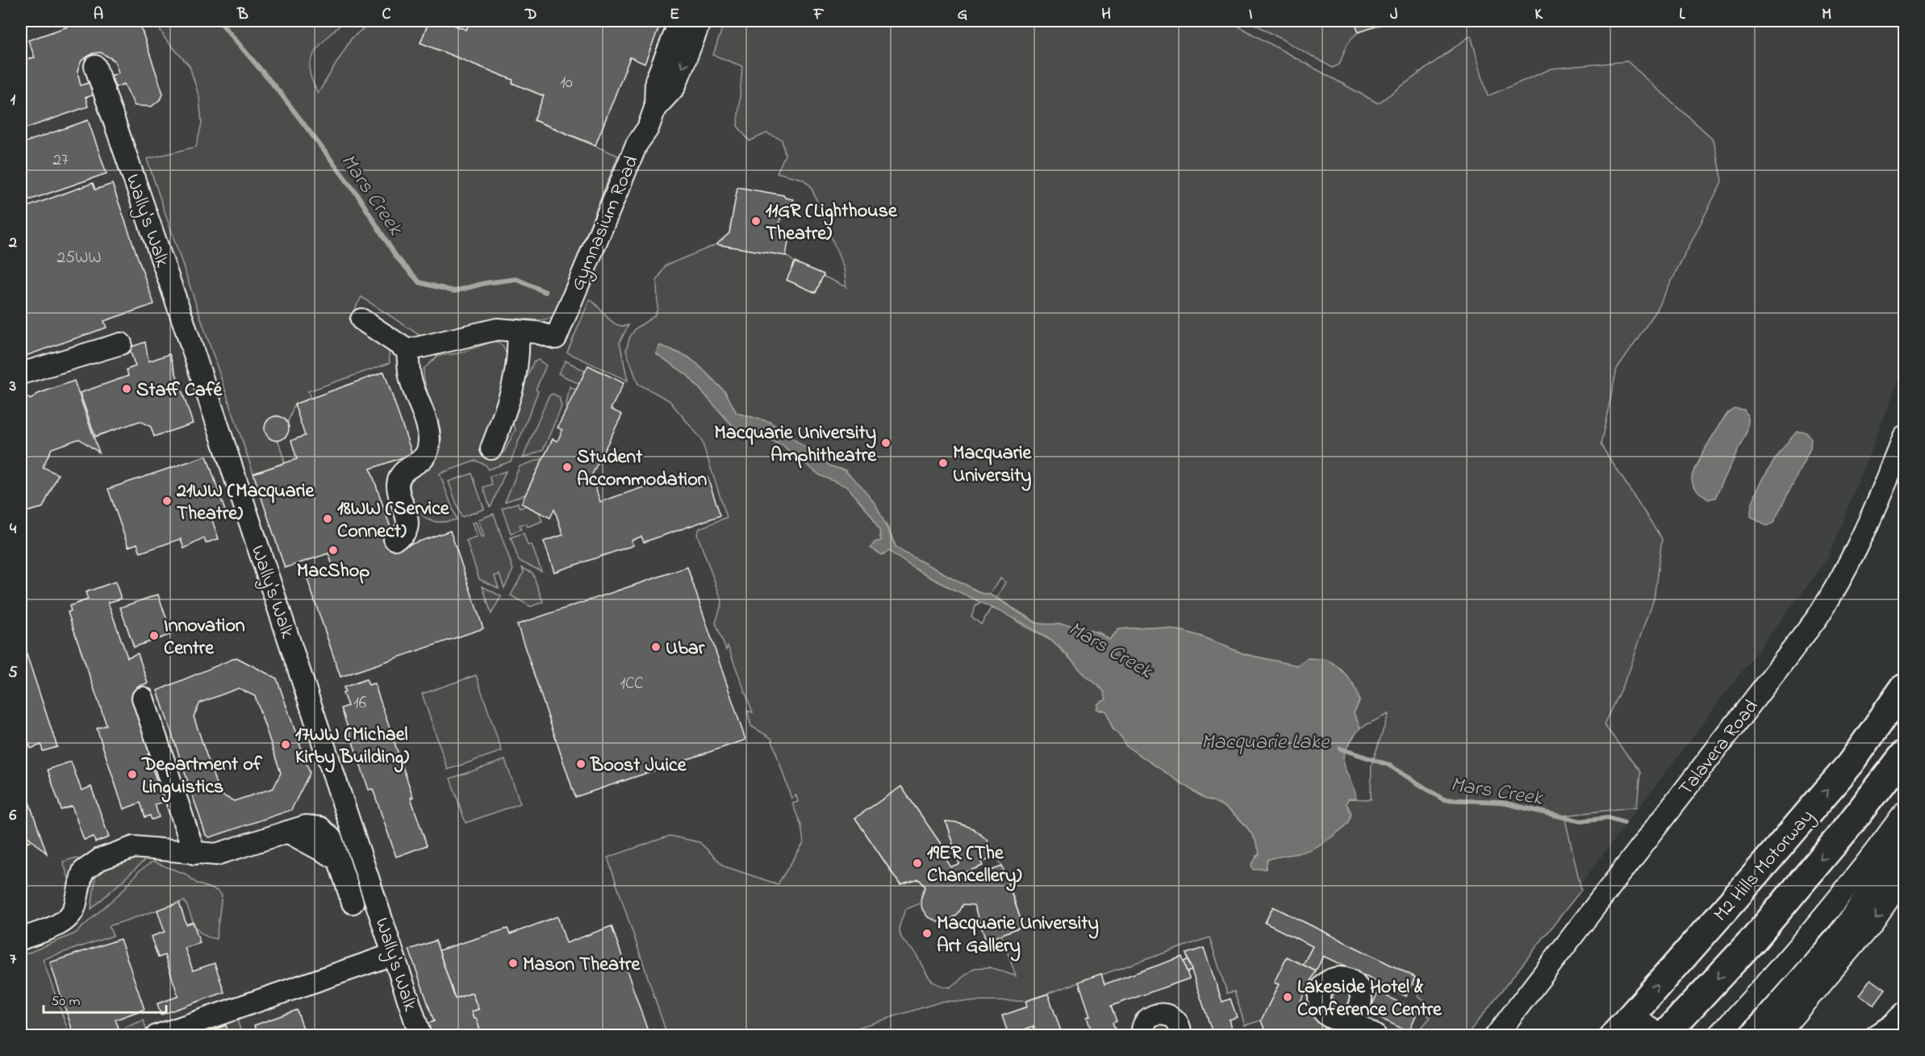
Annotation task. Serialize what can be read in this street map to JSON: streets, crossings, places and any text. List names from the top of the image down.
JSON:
{
  "streets": {
    "highway": ["M2 Hills Motorway"],
    "street": ["Wally's Walk", "Gymnasium Road", "Talavera Road"]
  },
  "water": ["Mars Creek", "Macquarie Lake"],
  "places": [
    "11GR (Lighthouse Theatre)",
    "Staff Café",
    "Macquarie University Amphitheatre",
    "Macquarie University",
    "Student Accommodation",
    "21WW (Macquarie Theatre)",
    "18WW (Service Connect)",
    "MacShop",
    "Innovation Centre",
    "Ubar",
    "17WW (Michael Kirby Building)",
    "Boost Juice",
    "Department of Linguistics",
    "19ER (The Chancellery)",
    "Macquarie University Art Gallery",
    "Mason Theatre",
    "Lakeside Hotel & Conference Centre"
  ],
  "house_numbers": [
    "10",
    "27",
    "25WW",
    "1CC",
    "16"
  ],
  "scale_bar": "50 m",
  "grid": {
    "columns": [
      "A",
      "B",
      "C",
      "D",
      "E",
      "F",
      "G",
      "H",
      "I",
      "J",
      "K",
      "L",
      "M"
    ],
    "rows": [
      "1",
      "2",
      "3",
      "4",
      "5",
      "6",
      "7"
    ]
  }
}
